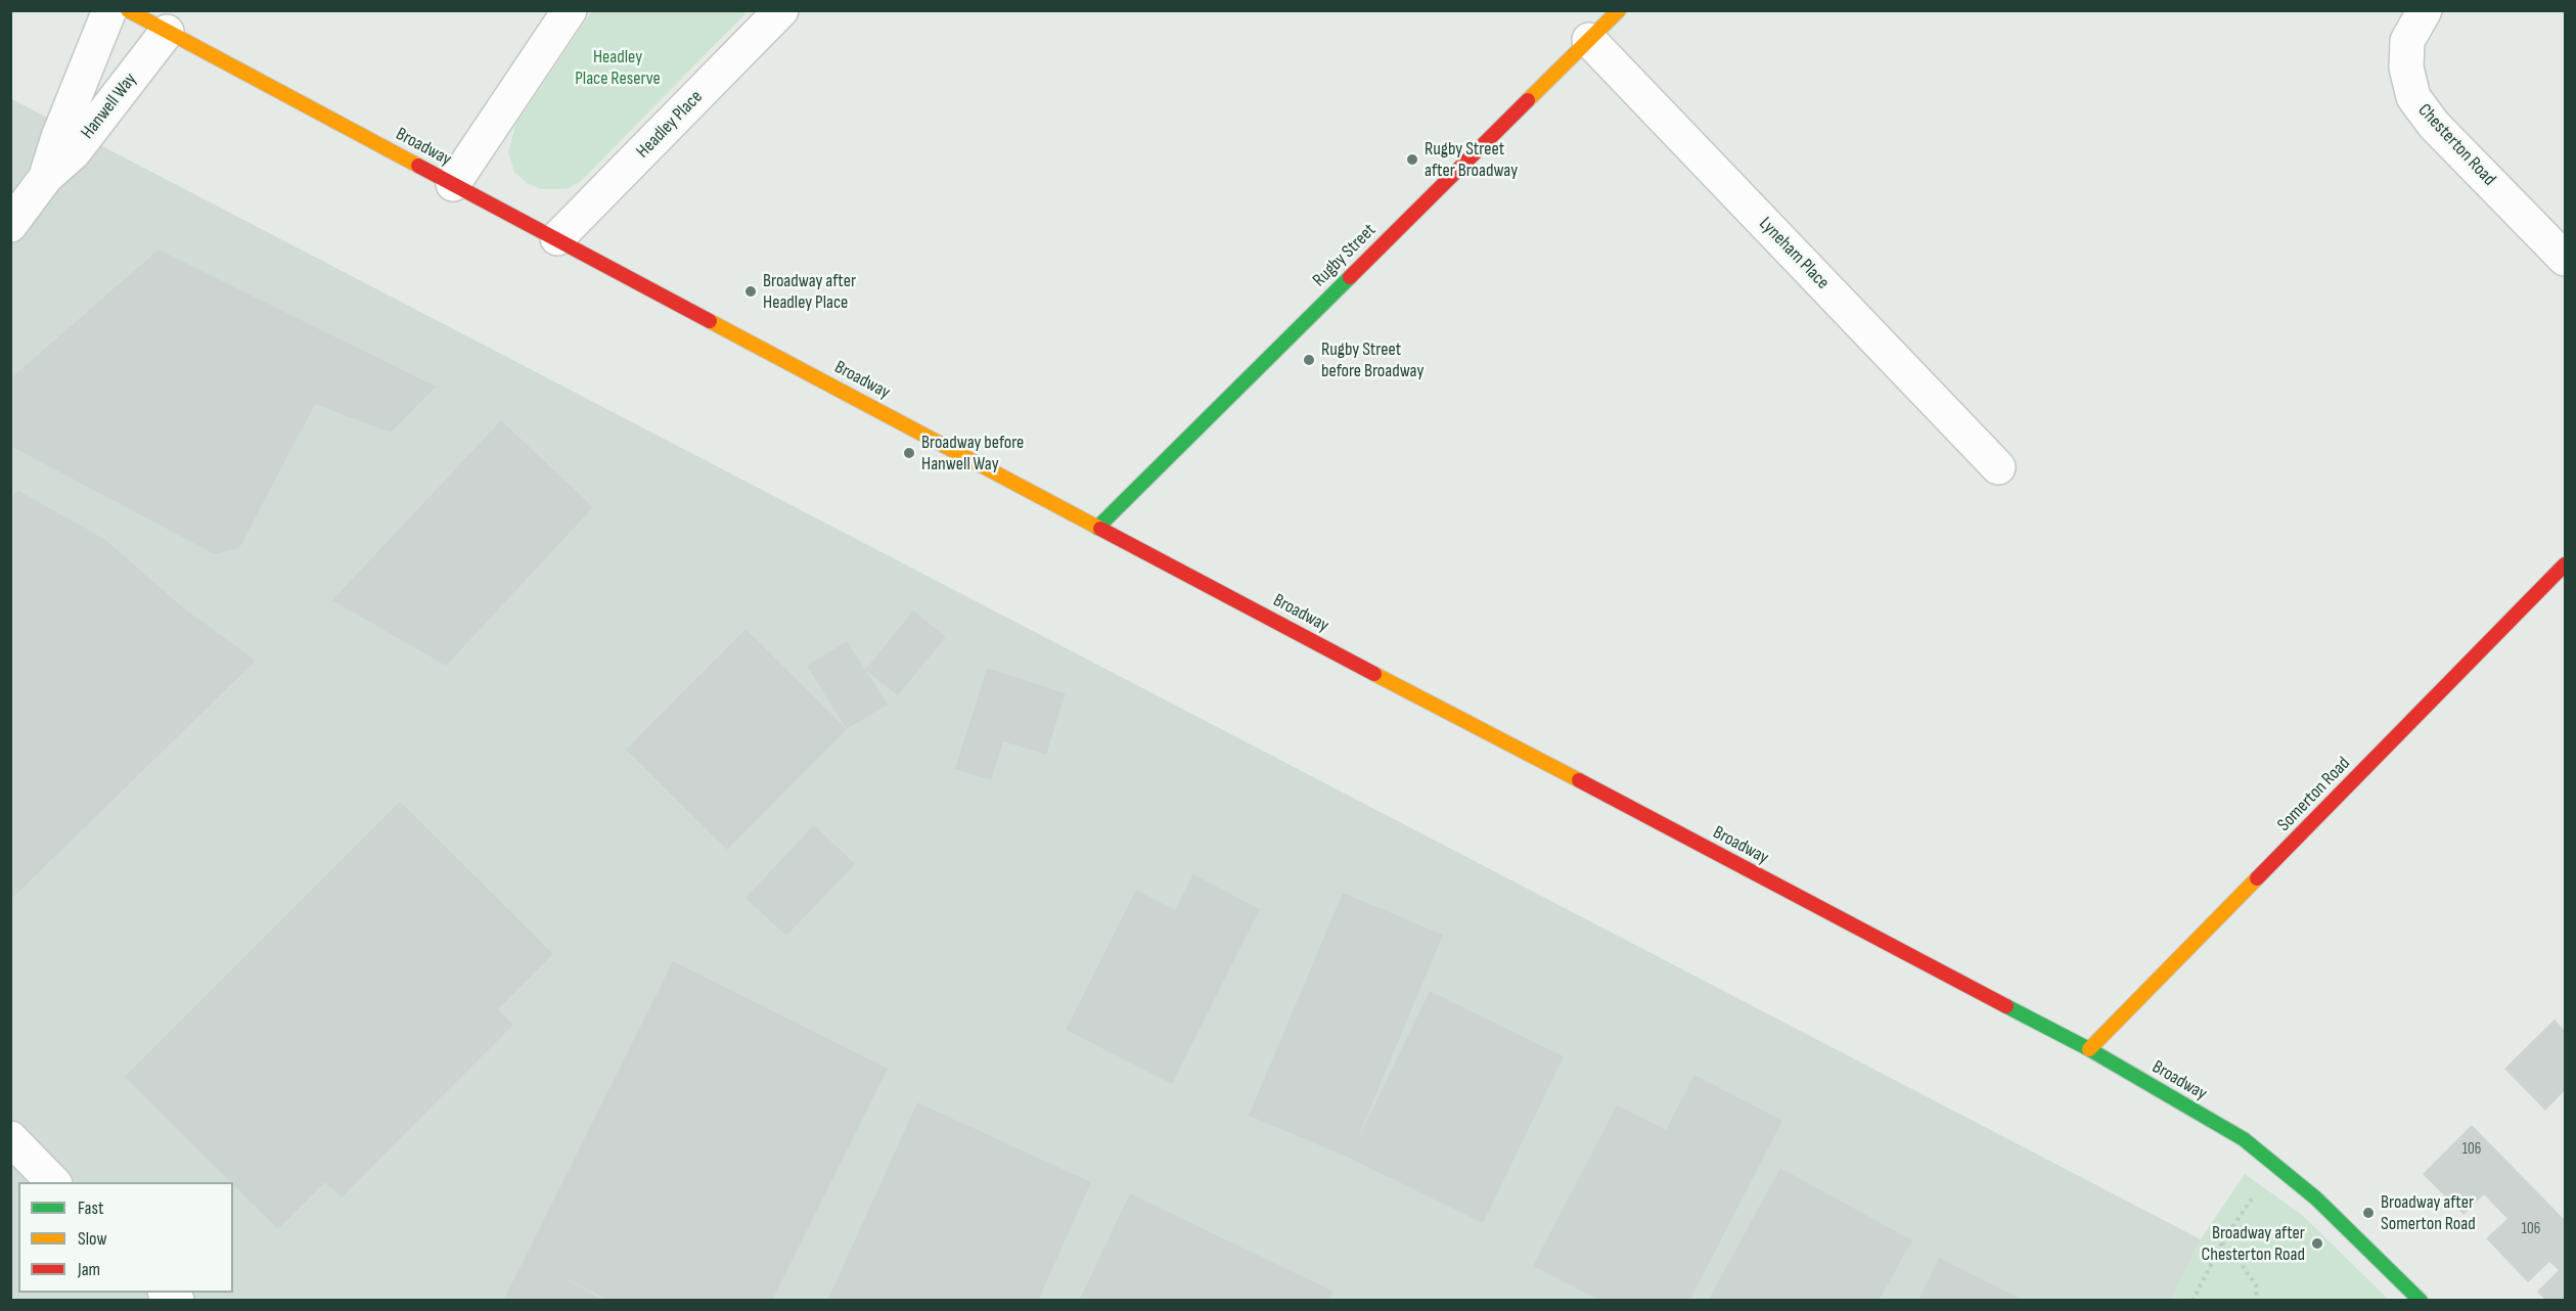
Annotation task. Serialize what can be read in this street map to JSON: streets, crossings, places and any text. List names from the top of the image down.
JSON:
{
  "streets": {
    "street": [
      "Hanwell Way",
      "Headley Place",
      "Chesterton Road",
      "Broadway",
      "Lyneham Place",
      "Rugby Street",
      "Somerton Road"
    ]
  },
  "crossings": [
    ["Hanwell Way", "Broadway"],
    ["Headley Place", "Broadway"],
    ["Broadway", "Rugby Street"],
    ["Broadway", "Somerton Road"],
    ["Lyneham Place", "Rugby Street"]
  ],
  "parks": ["Headley Place Reserve"],
  "places": [
    "Rugby Street after Broadway",
    "Broadway after Headley Place",
    "Rugby Street before Broadway",
    "Broadway before Hanwell Way",
    "Broadway after Somerton Road",
    "Broadway after Chesterton Road"
  ],
  "house_numbers": ["106", "106"],
  "legend": ["Fast", "Slow", "Jam"]
}
